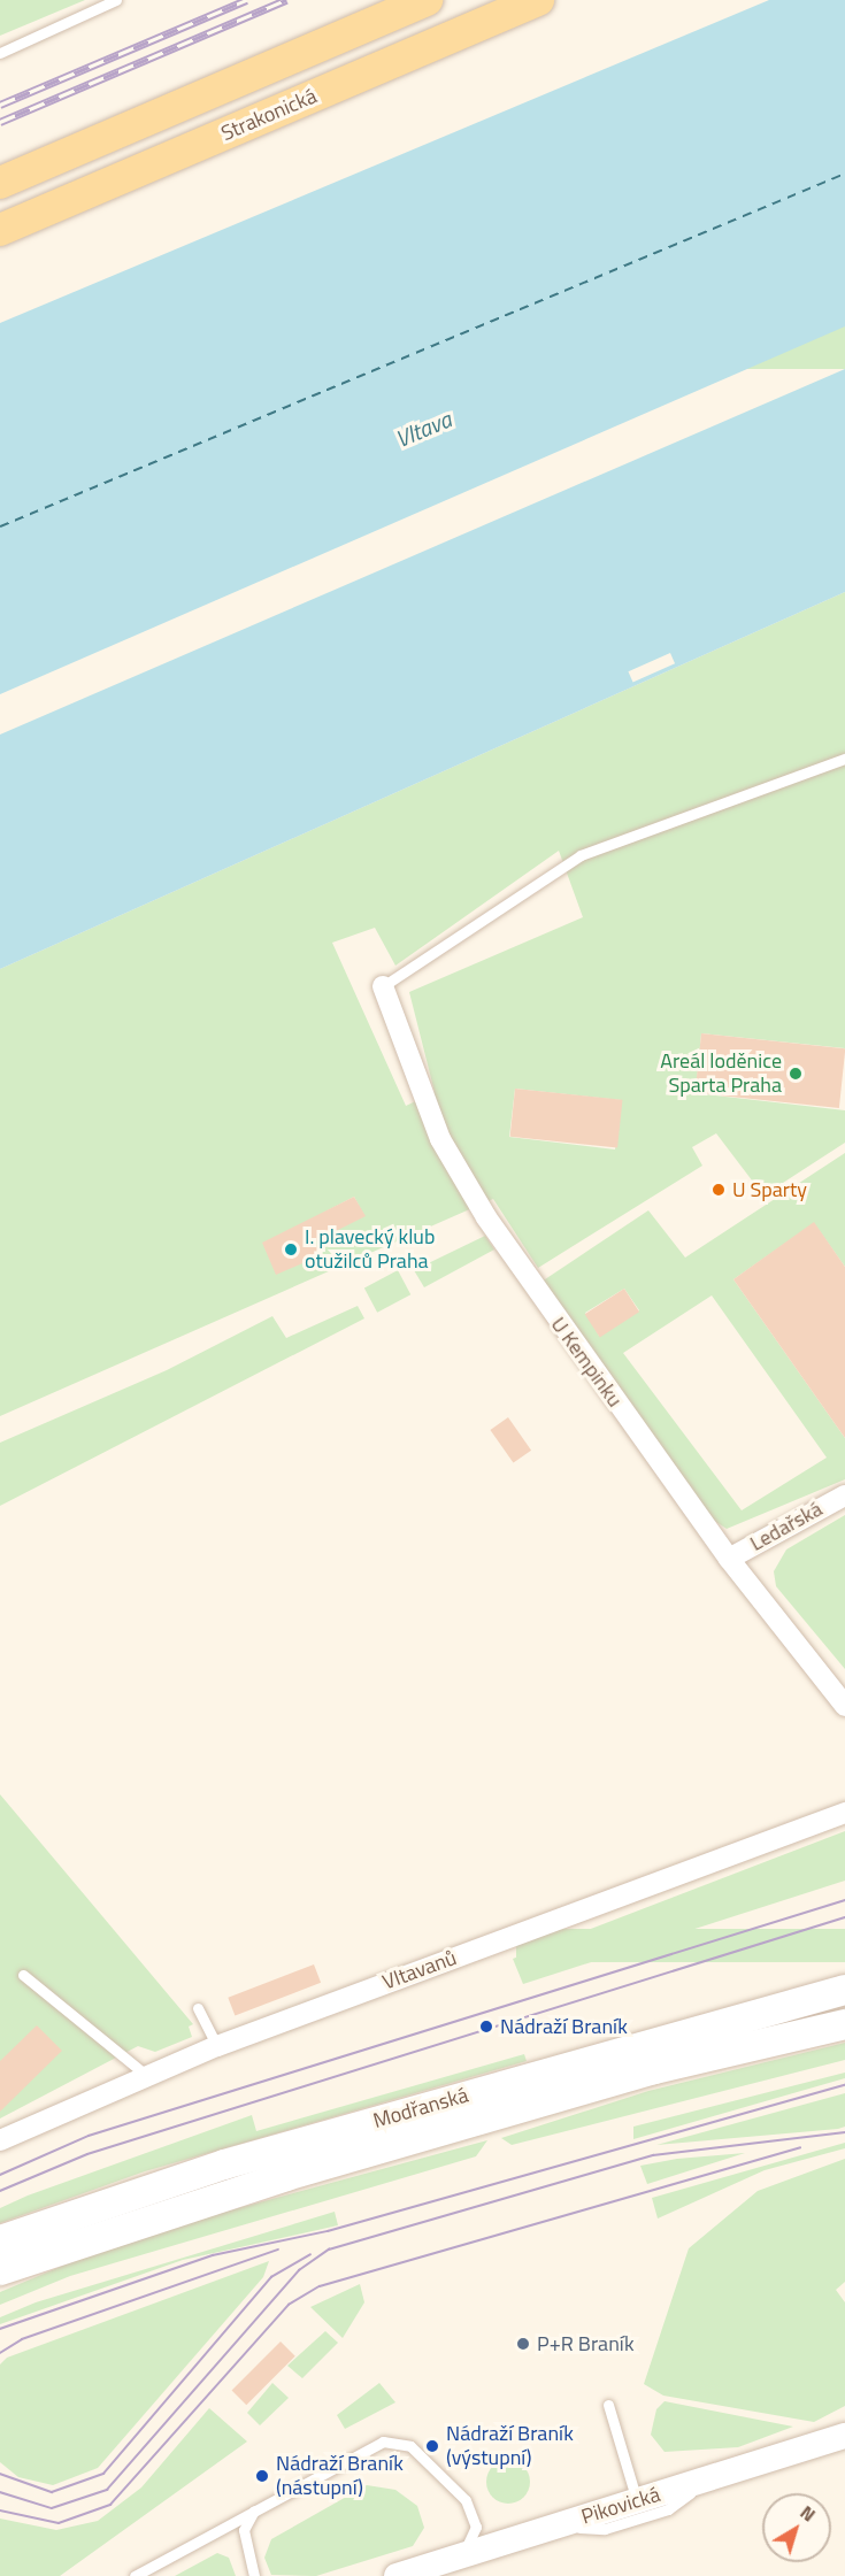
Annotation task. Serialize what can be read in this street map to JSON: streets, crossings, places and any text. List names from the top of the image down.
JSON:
{
  "streets": {
    "main road": ["Strakonická", "Modřanská"],
    "street": [
      "U Kempinku",
      "Ledařská",
      "Vltavanů",
      "Pikovická"
    ]
  },
  "crossings": [
    ["U Kempinku", "Ledařská"]
  ],
  "water": ["Vltava"],
  "places": [
    "Areál loděnice Sparta Praha",
    "U Sparty",
    "I. plavecký klub otužilců Praha",
    "Nádraží Braník",
    "P+R Braník",
    "Nádraží Braník (výstupní)",
    "Nádraží Braník (nástupní)"
  ],
  "north": "top right"
}
